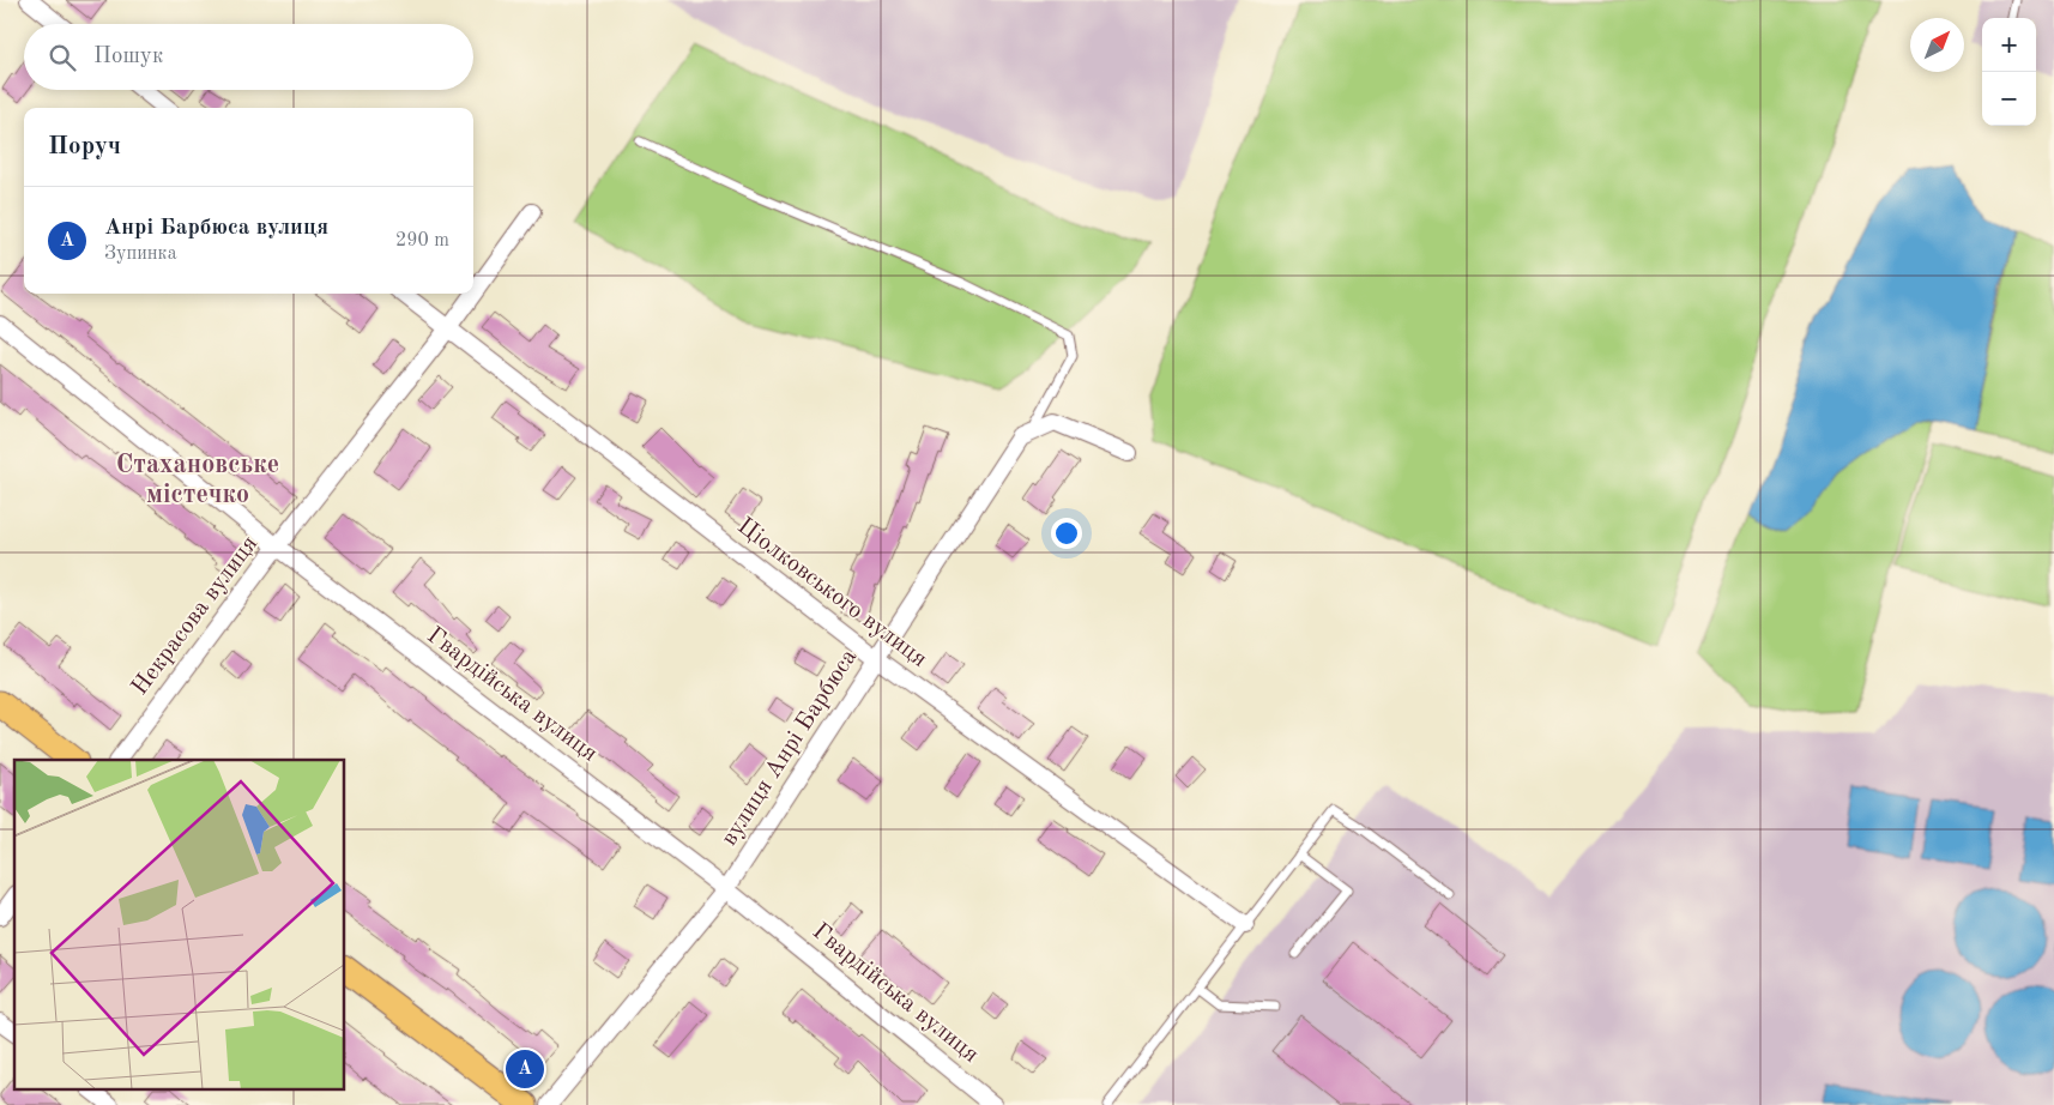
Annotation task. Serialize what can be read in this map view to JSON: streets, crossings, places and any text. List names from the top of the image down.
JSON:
{
  "streets": {
    "street": [
      "Ціолковського вулиця",
      "Некрасова вулиця",
      "Гвардійська вулиця",
      "вулиця Анрі Барбюса"
    ]
  },
  "crossings": [
    ["Ціолковського вулиця", "Некрасова вулиця"],
    ["Ціолковського вулиця", "вулиця Анрі Барбюса"],
    ["Некрасова вулиця", "Гвардійська вулиця"],
    ["Гвардійська вулиця", "вулиця Анрі Барбюса"]
  ],
  "districts": ["Стахановське містечко"],
  "north": "top right",
  "page": {
    "map_buttons": ["+", "−"],
    "search": "Пошук",
    "heading": "Поруч",
    "list": [
      {
        "mark": "A",
        "name": "Анрі Барбюса вулиця",
        "note": "Зупинка",
        "value": "290 m"
      }
    ],
    "pins": "A"
  }
}
